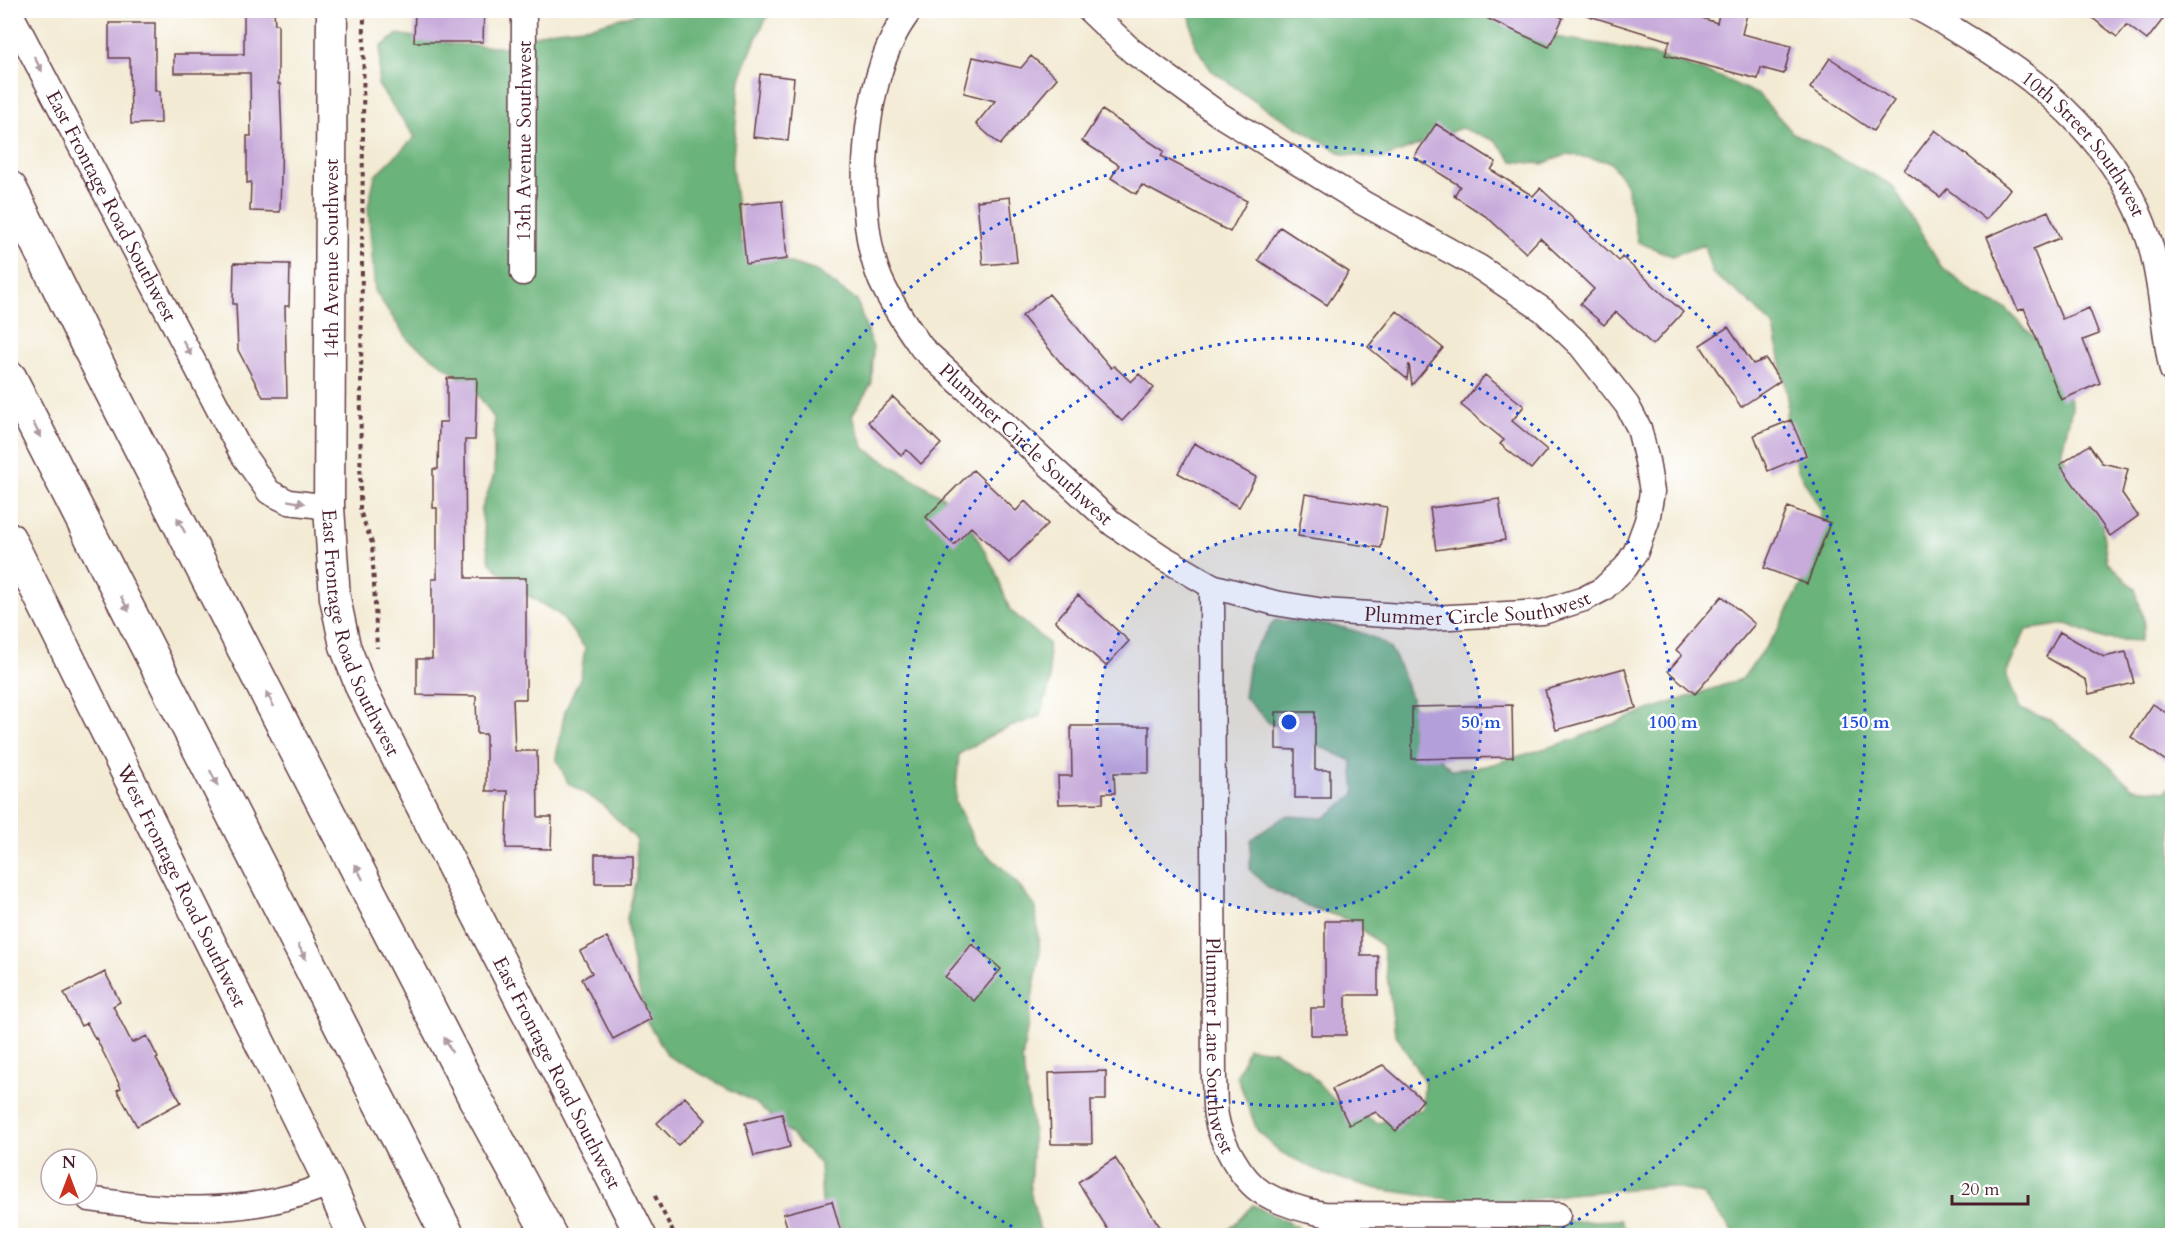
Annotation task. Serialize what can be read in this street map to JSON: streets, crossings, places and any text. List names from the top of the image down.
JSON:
{
  "streets": {
    "street": [
      "13th Avenue Southwest",
      "10th Street Southwest",
      "East Frontage Road Southwest",
      "14th Avenue Southwest",
      "Plummer Circle Southwest",
      "West Frontage Road Southwest",
      "Plummer Lane Southwest"
    ]
  },
  "crossings": [
    ["East Frontage Road Southwest", "14th Avenue Southwest"],
    ["Plummer Circle Southwest", "Plummer Lane Southwest"]
  ],
  "one_way": ["East Frontage Road Southwest"],
  "scale_bar": "20 m",
  "north": "top",
  "rings": ["50 m", "100 m", "150 m"]
}
